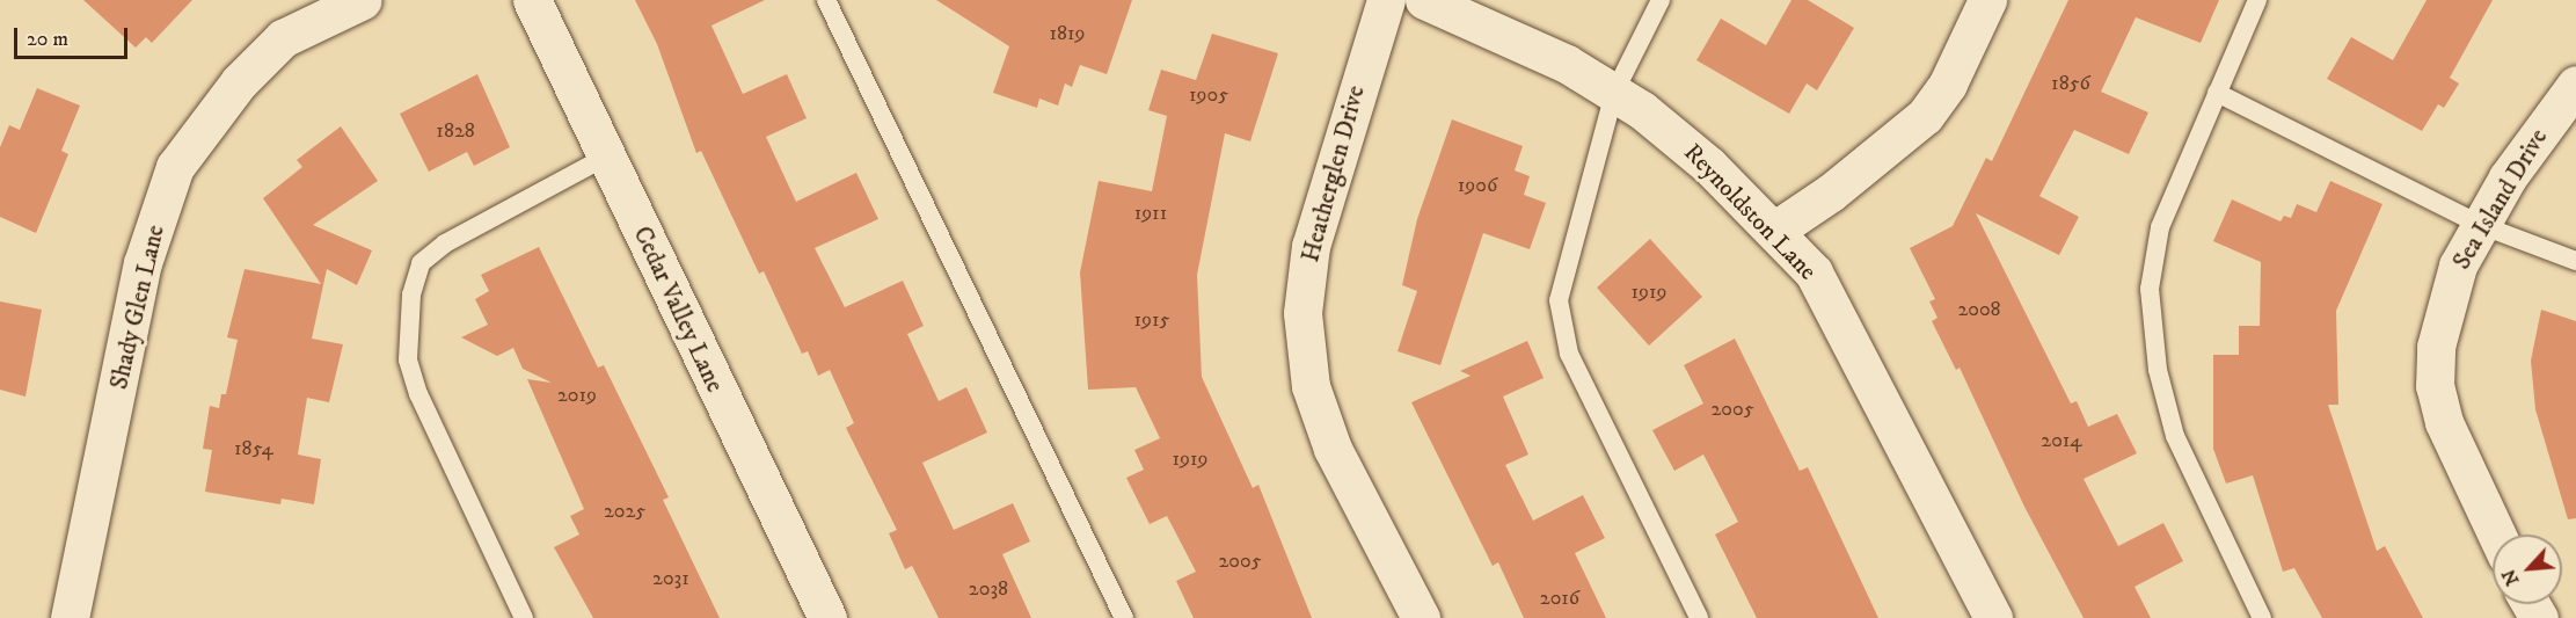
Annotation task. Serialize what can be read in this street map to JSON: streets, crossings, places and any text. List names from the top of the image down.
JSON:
{
  "streets": {
    "street": [
      "Heatherglen Drive",
      "Sea Island Drive",
      "Reynoldston Lane",
      "Shady Glen Lane",
      "Cedar Valley Lane"
    ]
  },
  "house_numbers": [
    "1819",
    "1856",
    "1905",
    "1828",
    "1906",
    "1911",
    "1919",
    "2008",
    "1915",
    "2019",
    "2005",
    "2014",
    "1854",
    "1919",
    "2025",
    "2005",
    "2031",
    "2038",
    "2016"
  ],
  "scale_bar": "20 m",
  "north": "bottom left"
}
